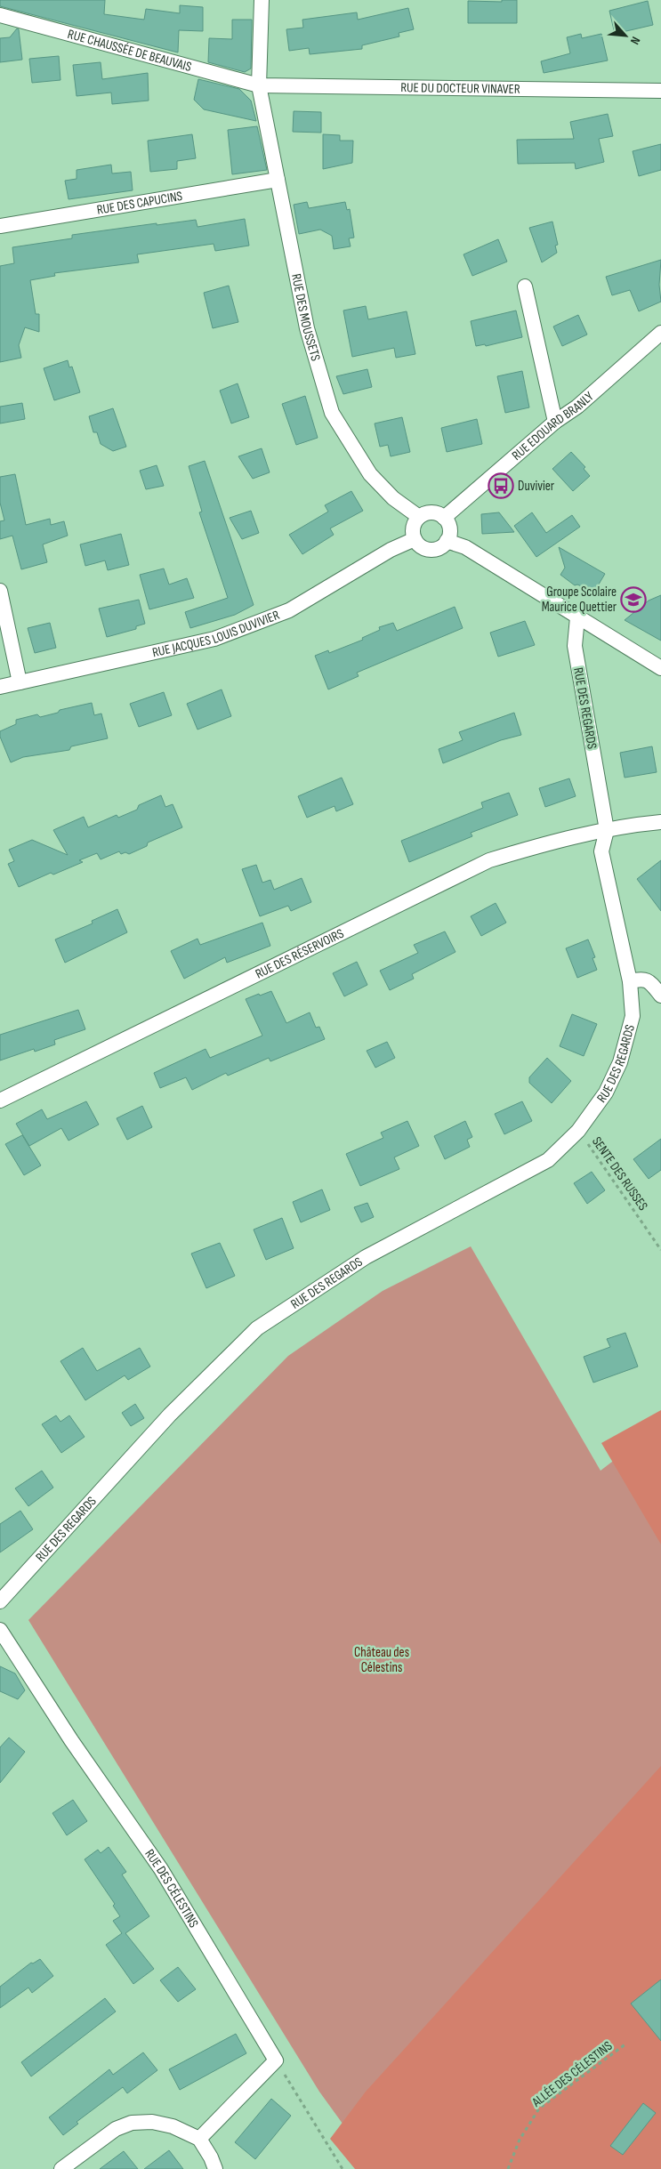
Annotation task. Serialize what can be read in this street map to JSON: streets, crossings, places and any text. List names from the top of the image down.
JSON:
{
  "streets": {
    "street": [
      "RUE CHAUSSÉE DE BEAUVAIS",
      "RUE DU DOCTEUR VINAVER",
      "RUE DES CAPUCINS",
      "RUE DES MOUSSETS",
      "RUE EDOUARD BRANLY",
      "RUE JACQUES LOUIS DUVIVIER",
      "RUE DES REGARDS",
      "RUE DES RÉSERVOIRS",
      "RUE DES CÉLESTINS"
    ],
    "path": ["SENTE DES RUSSES", "ALLÉE DES CÉLESTINS"]
  },
  "crossings": [
    ["RUE CHAUSSÉE DE BEAUVAIS", "RUE DU DOCTEUR VINAVER"],
    ["RUE CHAUSSÉE DE BEAUVAIS", "RUE DES MOUSSETS"],
    ["RUE DU DOCTEUR VINAVER", "RUE DES MOUSSETS"],
    ["RUE DES CAPUCINS", "RUE DES MOUSSETS"],
    ["RUE DES MOUSSETS", "RUE EDOUARD BRANLY"],
    ["RUE DES MOUSSETS", "RUE JACQUES LOUIS DUVIVIER"],
    ["RUE EDOUARD BRANLY", "RUE JACQUES LOUIS DUVIVIER"],
    ["RUE DES REGARDS", "RUE DES RÉSERVOIRS"],
    ["RUE DES REGARDS", "SENTE DES RUSSES"]
  ],
  "parks": ["Château des Célestins"],
  "places": {
    "bus stop": ["Duvivier"],
    "school or university": ["Groupe Scolaire Maurice Quettier"]
  },
  "north": "bottom right"
}
